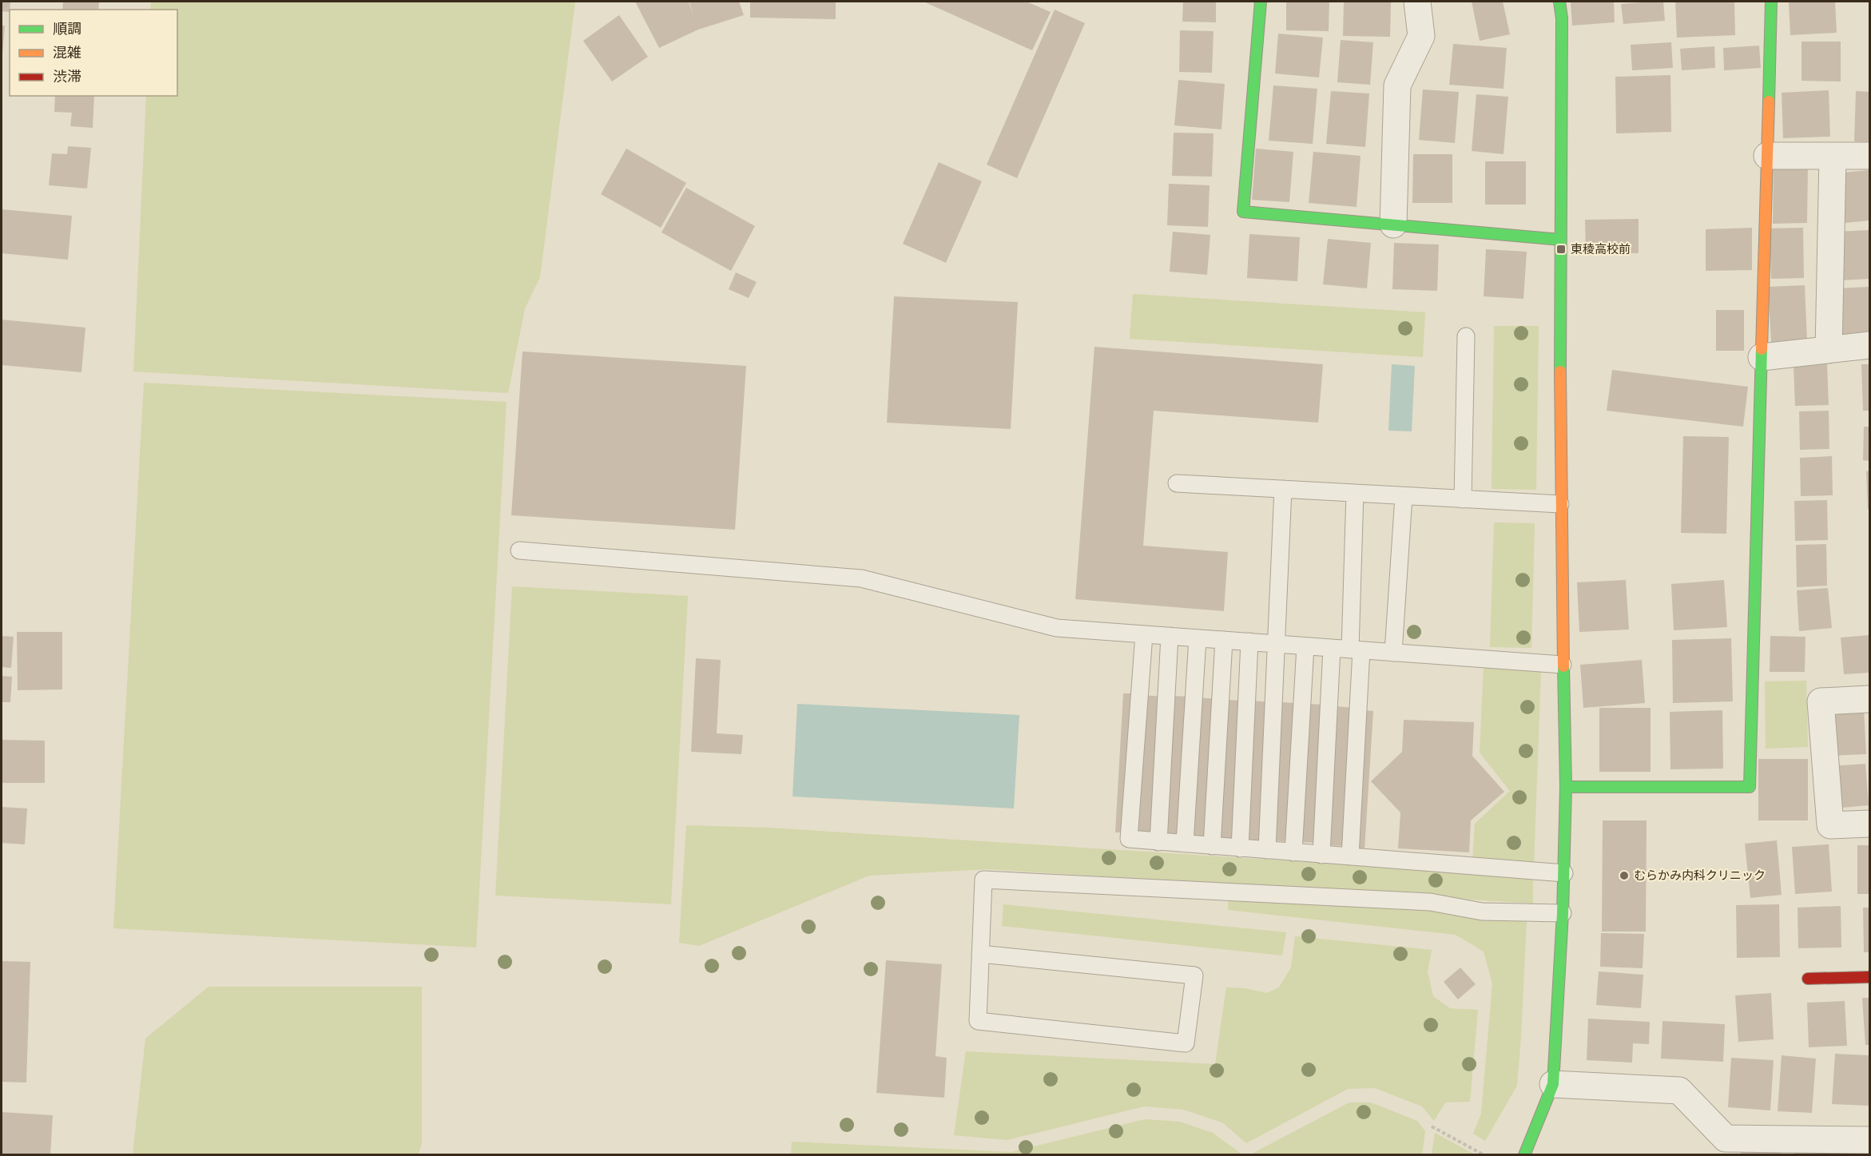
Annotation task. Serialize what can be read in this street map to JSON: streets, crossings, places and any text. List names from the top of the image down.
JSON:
{
  "places": {
    "transit": ["東稜高校前"],
    "other": ["むらかみ内科クリニック"]
  },
  "legend": ["順調", "混雑", "渋滞"]
}
